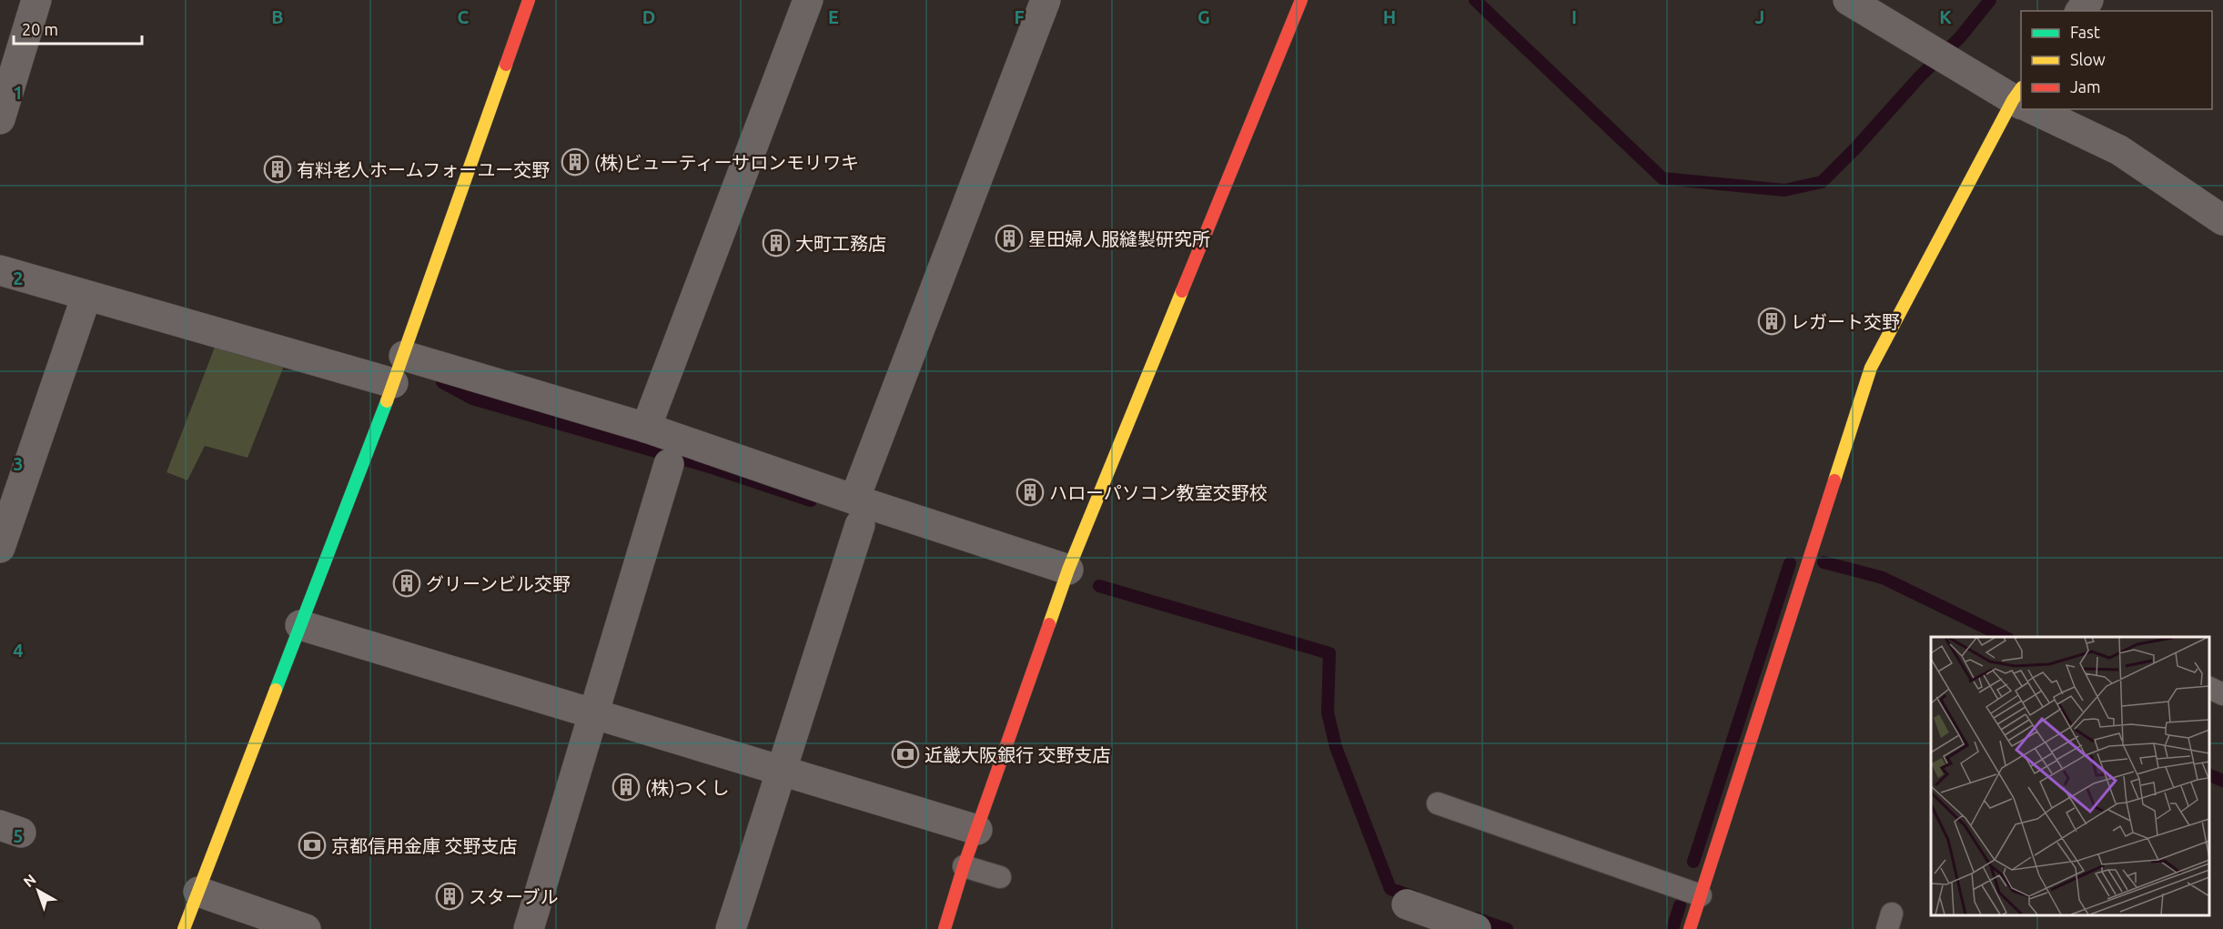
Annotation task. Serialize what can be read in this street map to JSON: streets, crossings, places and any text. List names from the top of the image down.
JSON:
{
  "places": {
    "building": [
      "(株)ビューティーサロンモリワキ",
      "有料老人ホームフォーユー交野",
      "星田婦人服縫製研究所",
      "大町工務店",
      "レガート交野",
      "ハローパソコン教室交野校",
      "グリーンビル交野",
      "(株)つくし",
      "スターブル"
    ],
    "bank": ["近畿大阪銀行 交野支店", "京都信用金庫 交野支店"]
  },
  "legend": ["Fast", "Slow", "Jam"],
  "scale_bar": "20 m",
  "north": "top left",
  "grid": {
    "columns": [
      "B",
      "C",
      "D",
      "E",
      "F",
      "G",
      "H",
      "I",
      "J",
      "K"
    ],
    "rows": [
      "1",
      "2",
      "3",
      "4",
      "5"
    ]
  }
}
